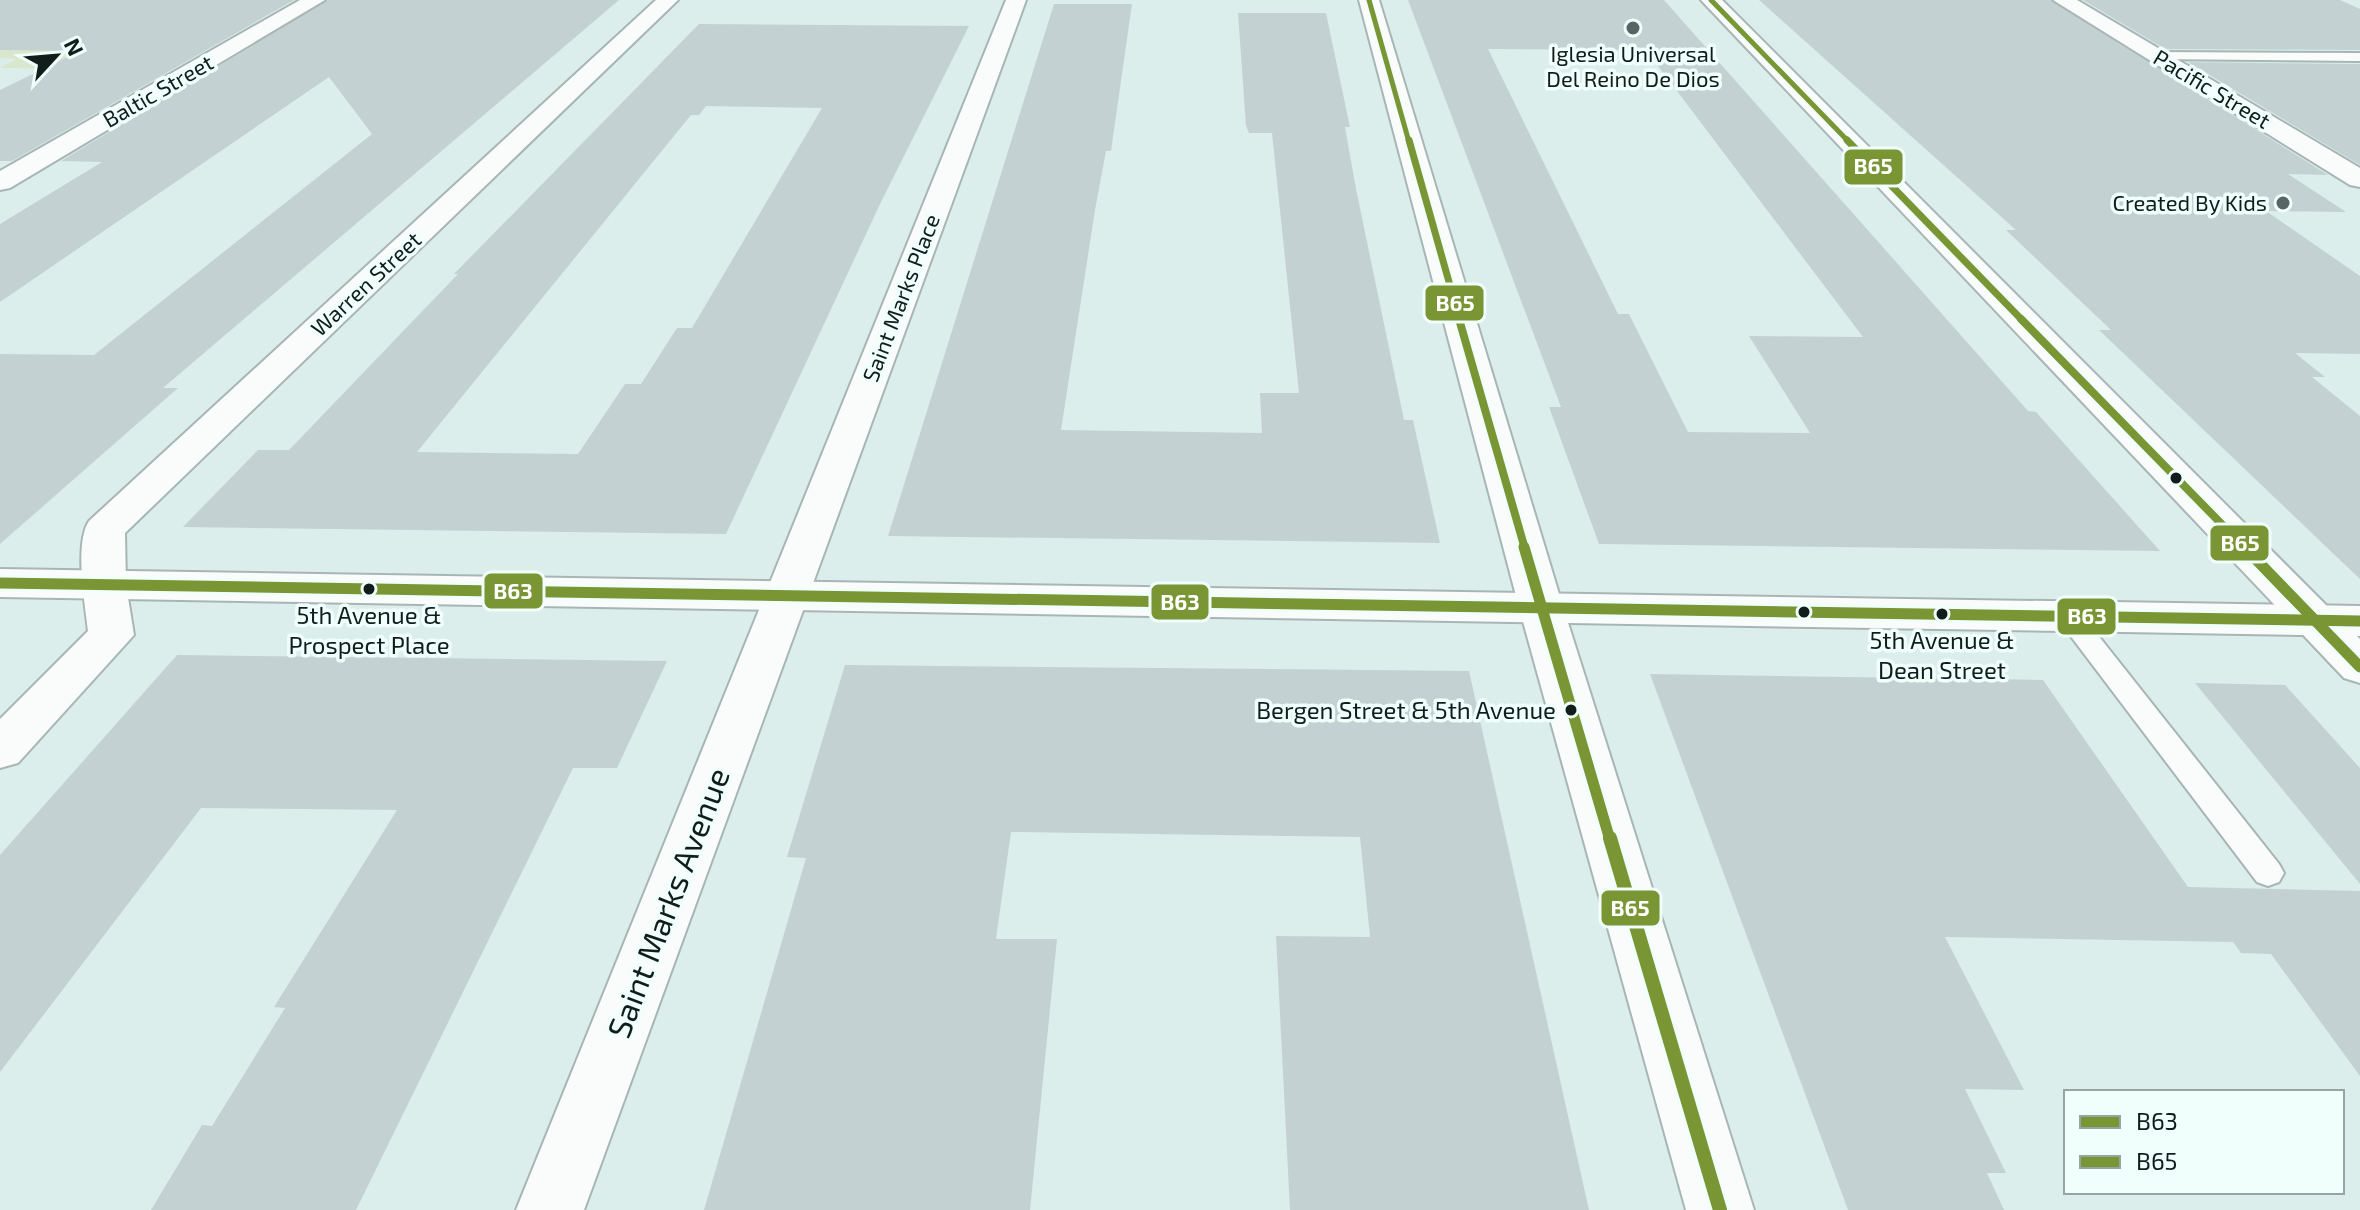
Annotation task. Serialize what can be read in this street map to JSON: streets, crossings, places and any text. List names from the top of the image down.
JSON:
{
  "streets": {
    "street": [
      "Pacific Street",
      "Baltic Street",
      "Warren Street",
      "Saint Marks Place",
      "Saint Marks Avenue"
    ]
  },
  "crossings": [
    ["Saint Marks Place", "Saint Marks Avenue"]
  ],
  "places": [
    "Iglesia Universal Del Reino De Dios",
    "Created By Kids",
    "5th Avenue & Prospect Place",
    "5th Avenue & Dean Street",
    "Bergen Street & 5th Avenue"
  ],
  "lines": ["transit line B65", "transit line B63"],
  "legend": ["B63", "B65"],
  "north": "top right"
}
